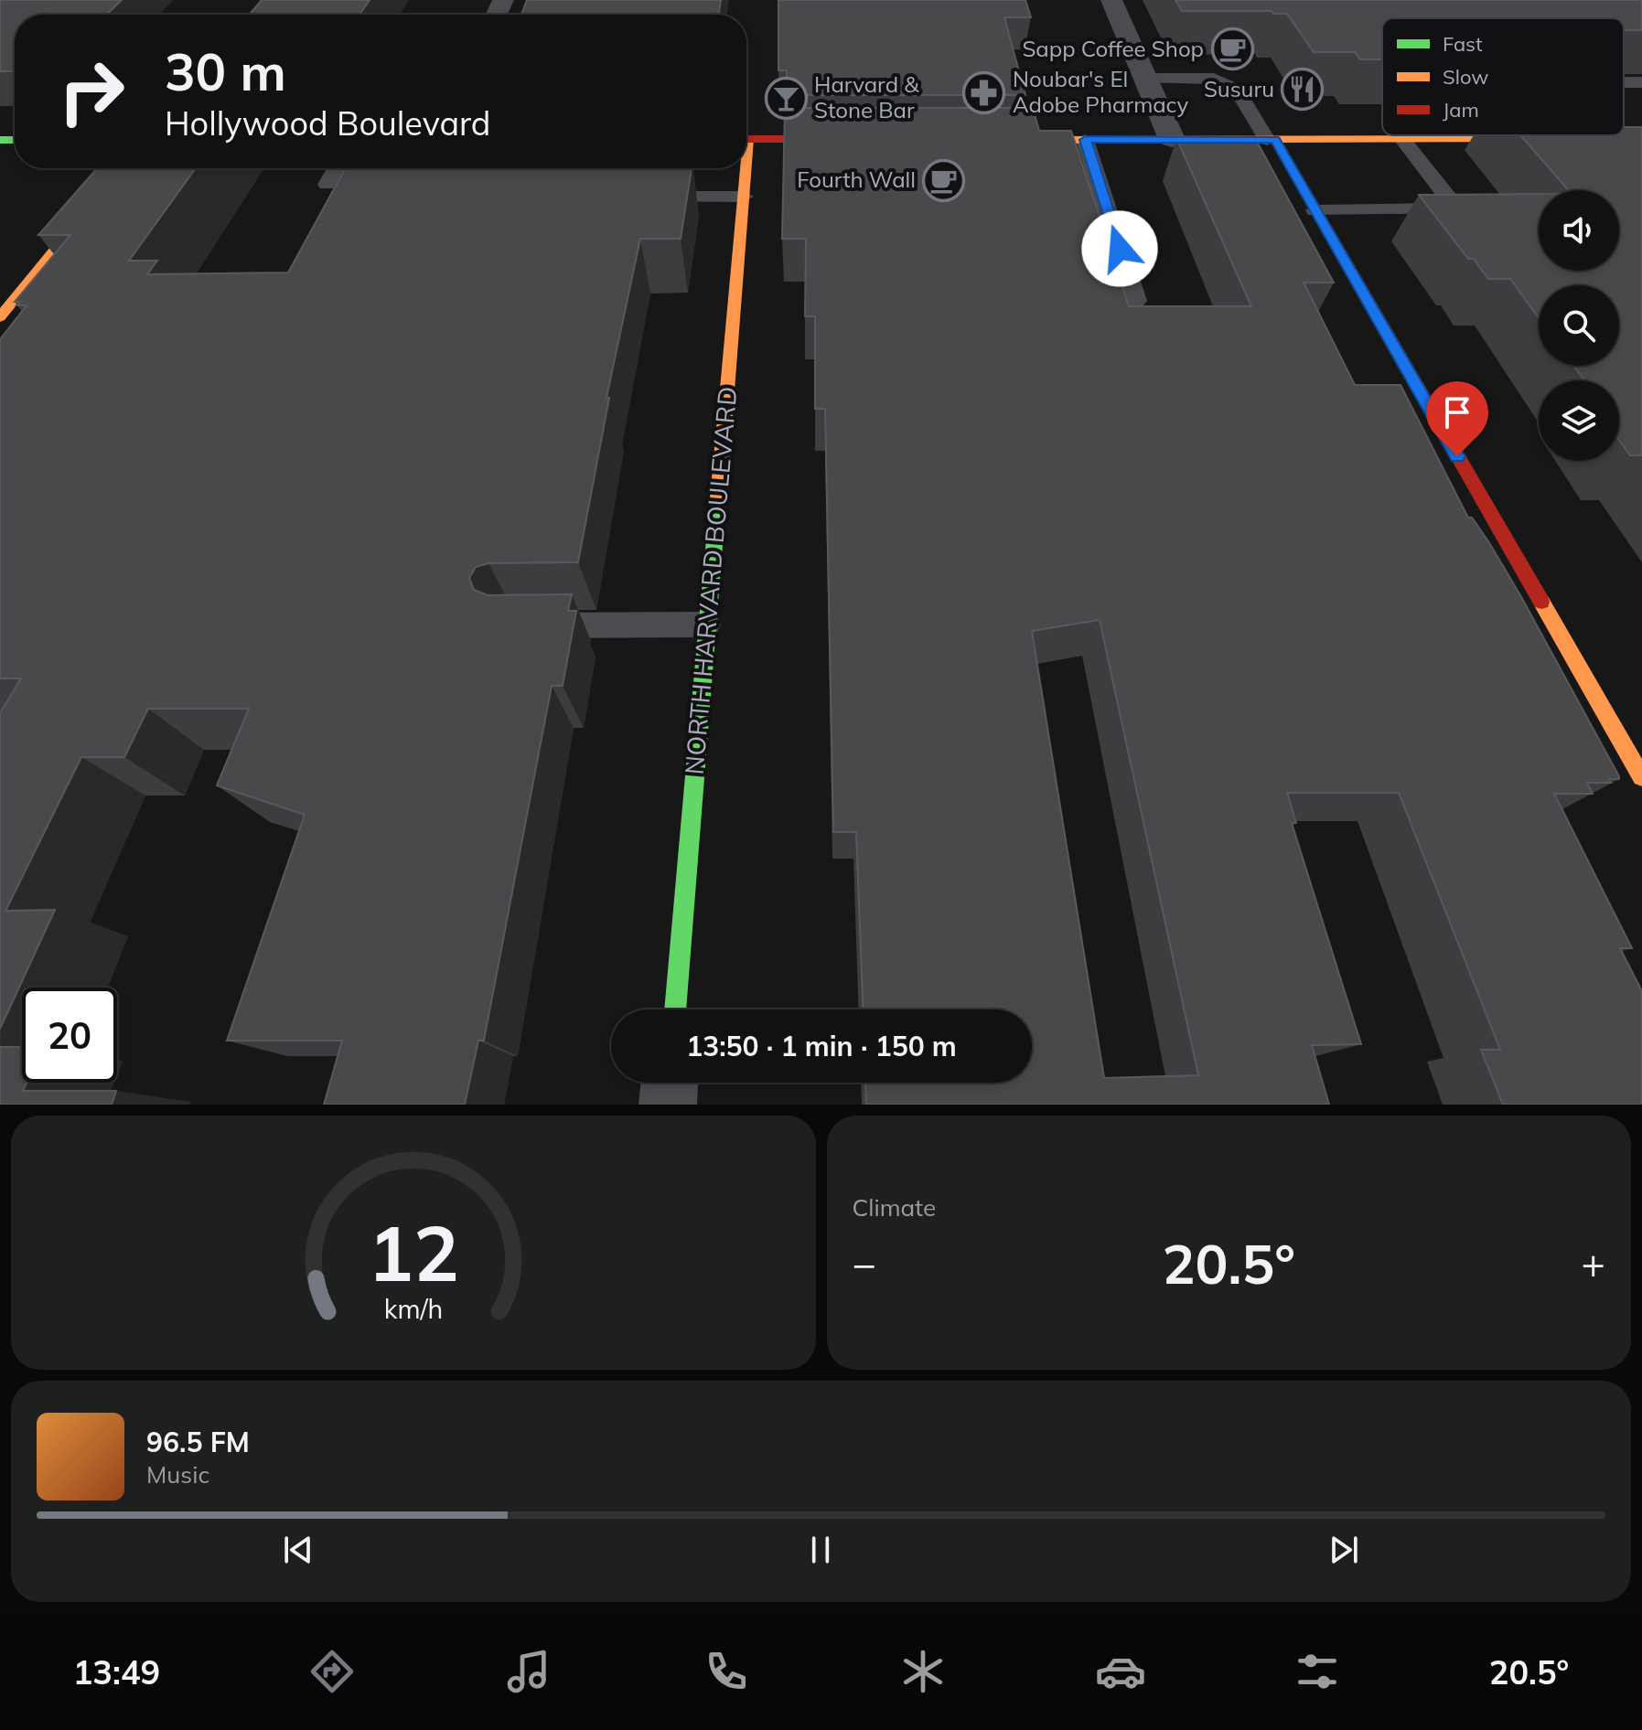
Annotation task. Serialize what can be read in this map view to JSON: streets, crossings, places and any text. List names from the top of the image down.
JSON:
{
  "streets": {
    "street": ["NORTH HARVARD BOULEVARD"]
  },
  "places": {
    "cafe": ["Sapp Coffee Shop", "Fourth Wall"],
    "restaurant": ["Susuru"],
    "pharmacy": ["Noubar's El Adobe Pharmacy"],
    "bar": ["Harvard & Stone Bar"]
  },
  "legend": ["Fast", "Slow", "Jam"],
  "page": {
    "turn": ["30 m", "Hollywood Boulevard"],
    "limit": "20",
    "trip": "13:50 · 1 min · 150 m",
    "tile": "Climate",
    "heat": ["−", "20.5°", "+"],
    "song": ["96.5 FM", "Music"],
    "tabs": ["13:49", "20.5°"],
    "gauge": ["12", "km/h"]
  }
}
